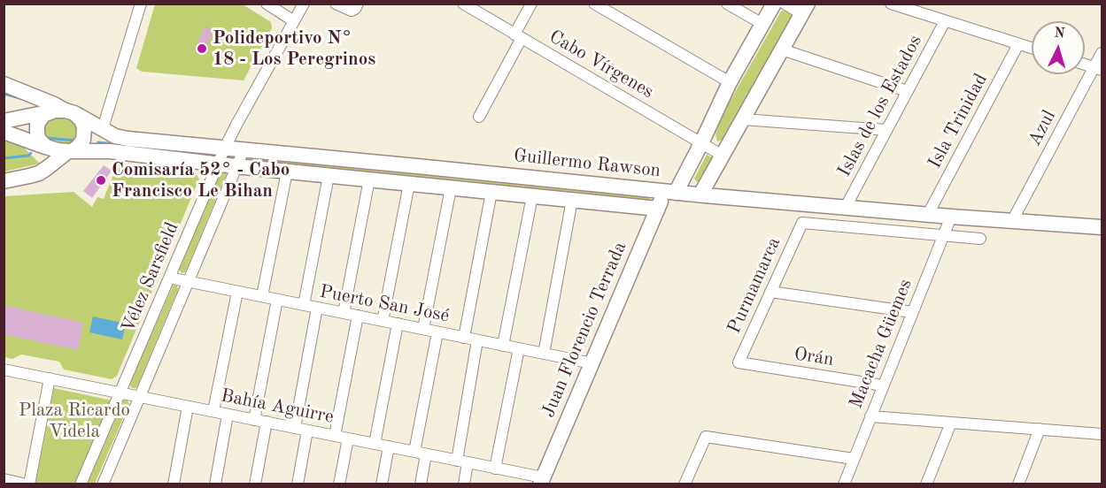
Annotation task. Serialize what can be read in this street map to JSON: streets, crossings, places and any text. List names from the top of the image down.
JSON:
{
  "streets": {
    "main road": ["Guillermo Rawson", "Juan Florencio Terrada"],
    "street": [
      "Cabo Vírgenes",
      "Islas de los Estados",
      "Isla Trinidad",
      "Azul",
      "Vélez Sarsfield",
      "Purmamarca",
      "Puerto San José",
      "Macacha Güemes",
      "Orán",
      "Bahía Aguirre"
    ]
  },
  "crossings": [
    ["Cabo Vírgenes", "Juan Florencio Terrada"],
    ["Islas de los Estados", "Guillermo Rawson"],
    ["Isla Trinidad", "Guillermo Rawson"],
    ["Azul", "Guillermo Rawson"],
    ["Guillermo Rawson", "Vélez Sarsfield"],
    ["Guillermo Rawson", "Juan Florencio Terrada"],
    ["Guillermo Rawson", "Macacha Güemes"],
    ["Vélez Sarsfield", "Puerto San José"],
    ["Vélez Sarsfield", "Bahía Aguirre"],
    ["Purmamarca", "Macacha Güemes"],
    ["Purmamarca", "Orán"],
    ["Puerto San José", "Juan Florencio Terrada"],
    ["Juan Florencio Terrada", "Bahía Aguirre"],
    ["Macacha Güemes", "Orán"]
  ],
  "parks": ["Plaza Ricardo Videla"],
  "places": ["Polideportivo N° 18 - Los Peregrinos", "Comisaría 52° - Cabo Francisco Le Bihan"],
  "north": "top"
}
